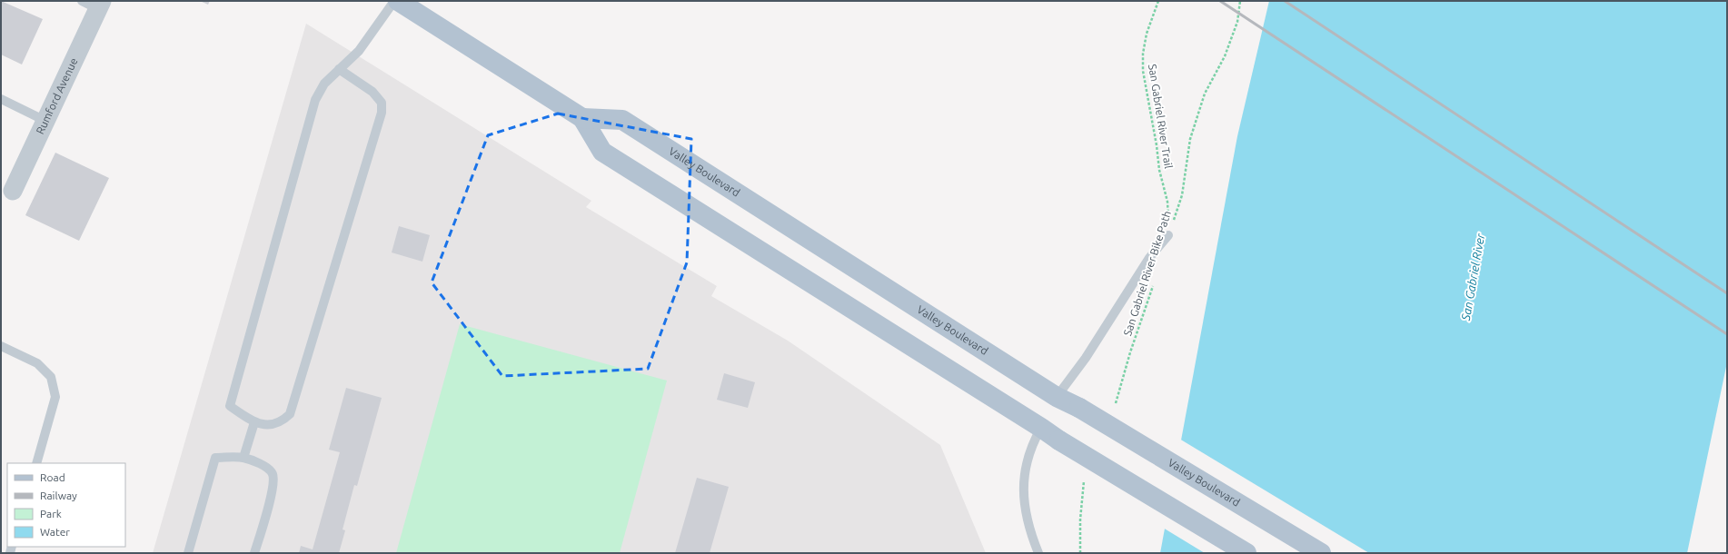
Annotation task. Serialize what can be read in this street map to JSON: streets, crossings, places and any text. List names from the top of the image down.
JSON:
{
  "streets": {
    "main road": ["Valley Boulevard"],
    "street": ["Rumford Avenue"],
    "path": ["San Gabriel River Trail", "San Gabriel River Bike Path"]
  },
  "crossings": [
    ["San Gabriel River Trail", "San Gabriel River Bike Path"]
  ],
  "water": ["San Gabriel River"],
  "legend": [
    "Road",
    "Railway",
    "Park",
    "Water"
  ]
}
